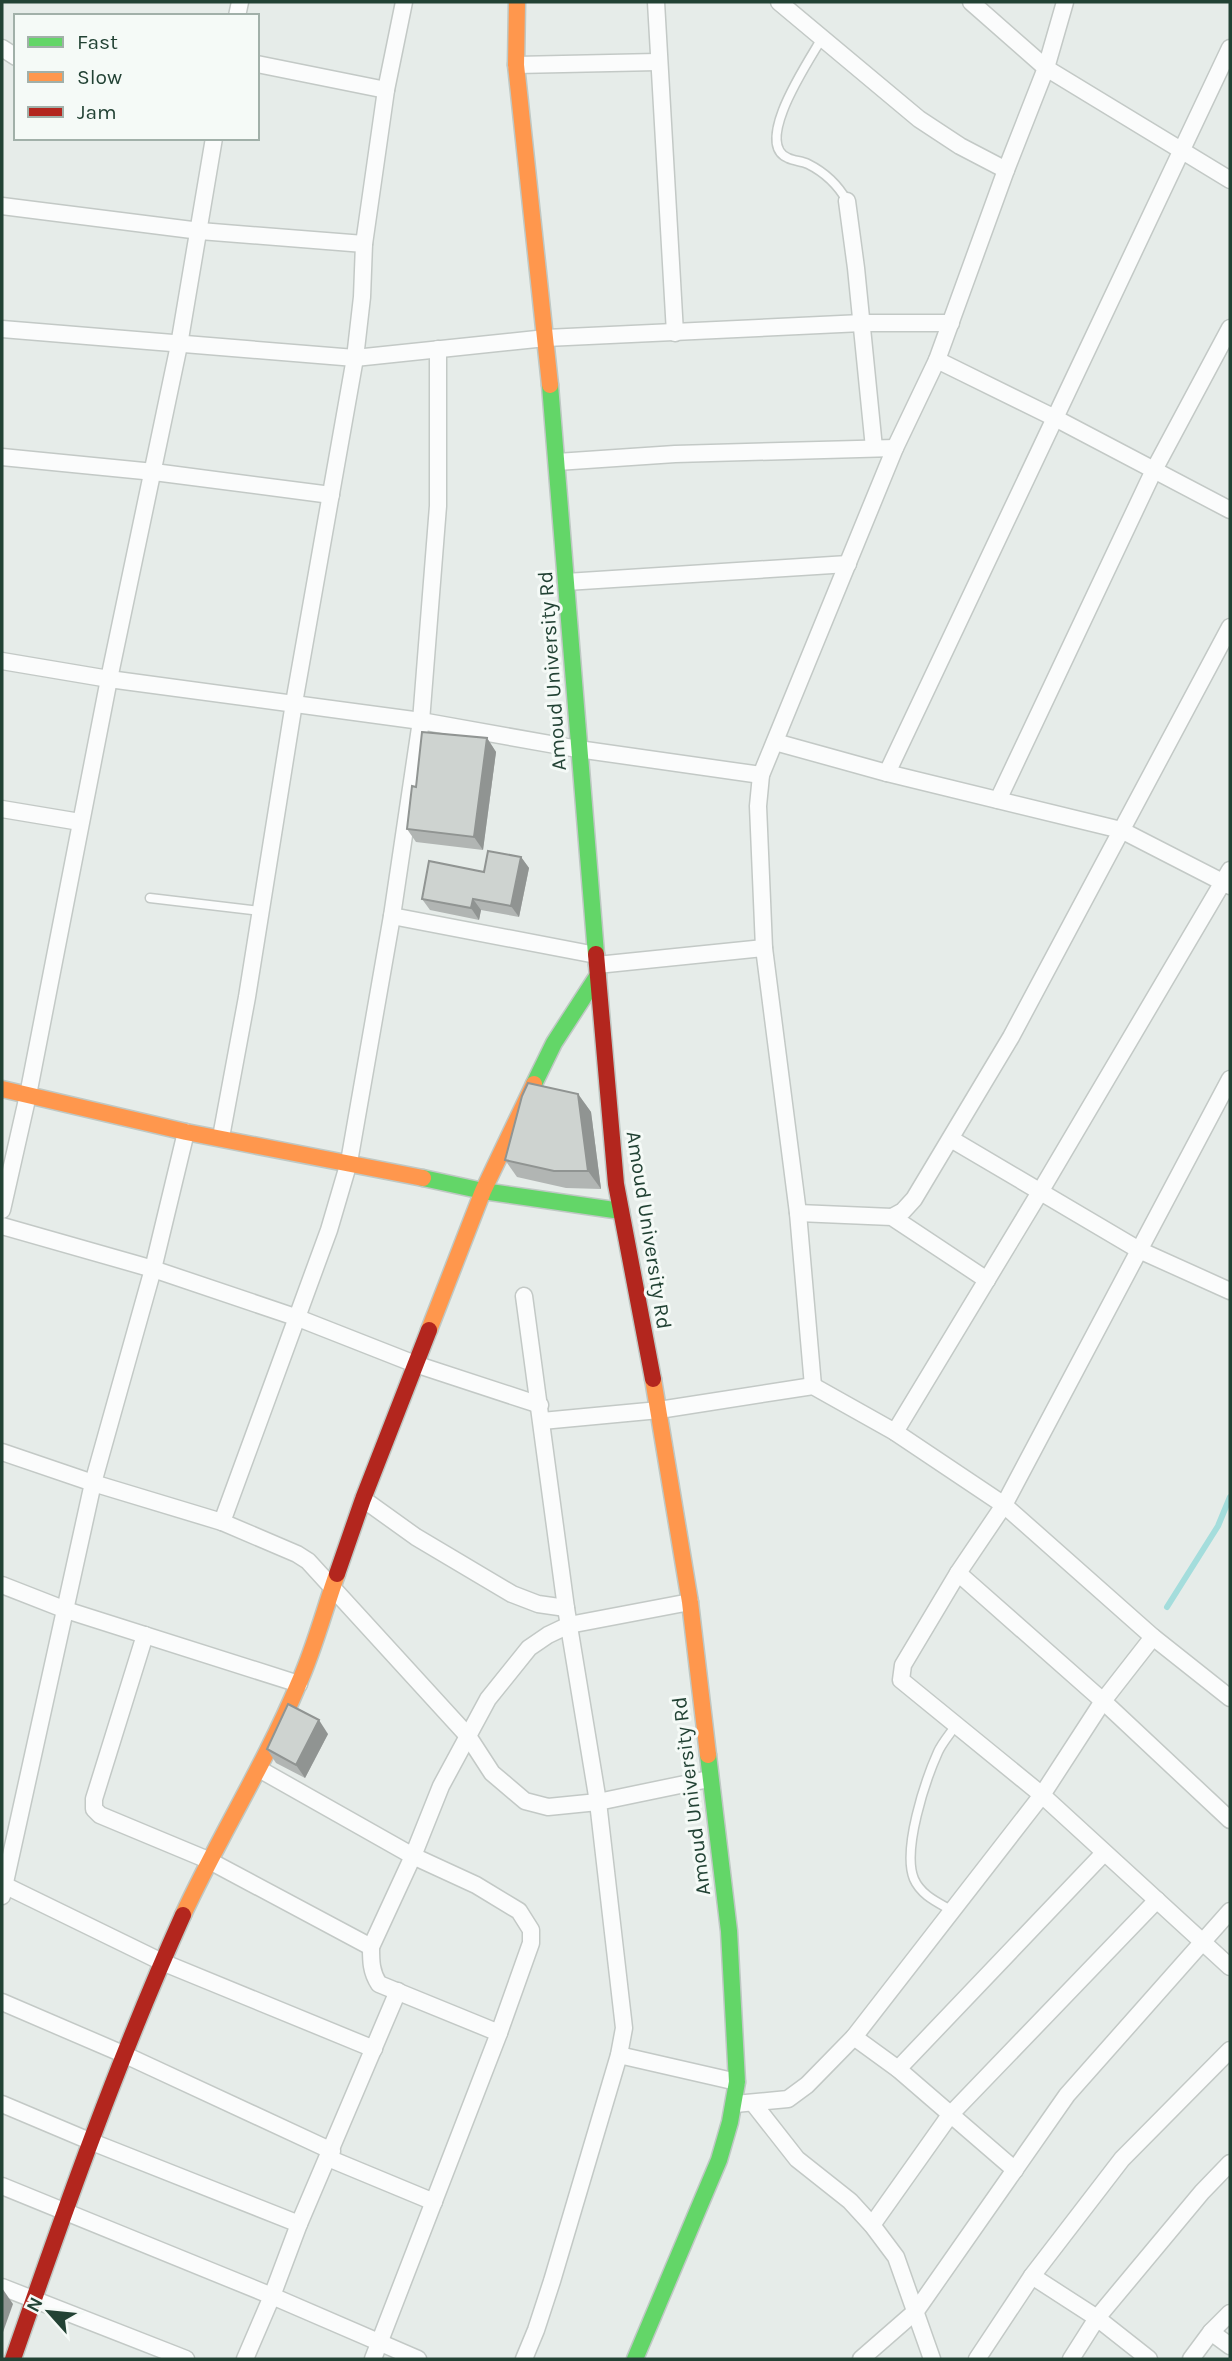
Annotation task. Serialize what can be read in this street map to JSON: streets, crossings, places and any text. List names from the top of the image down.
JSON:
{
  "streets": {
    "street": ["Amoud University Rd"]
  },
  "legend": ["Fast", "Slow", "Jam"],
  "north": "top left"
}
